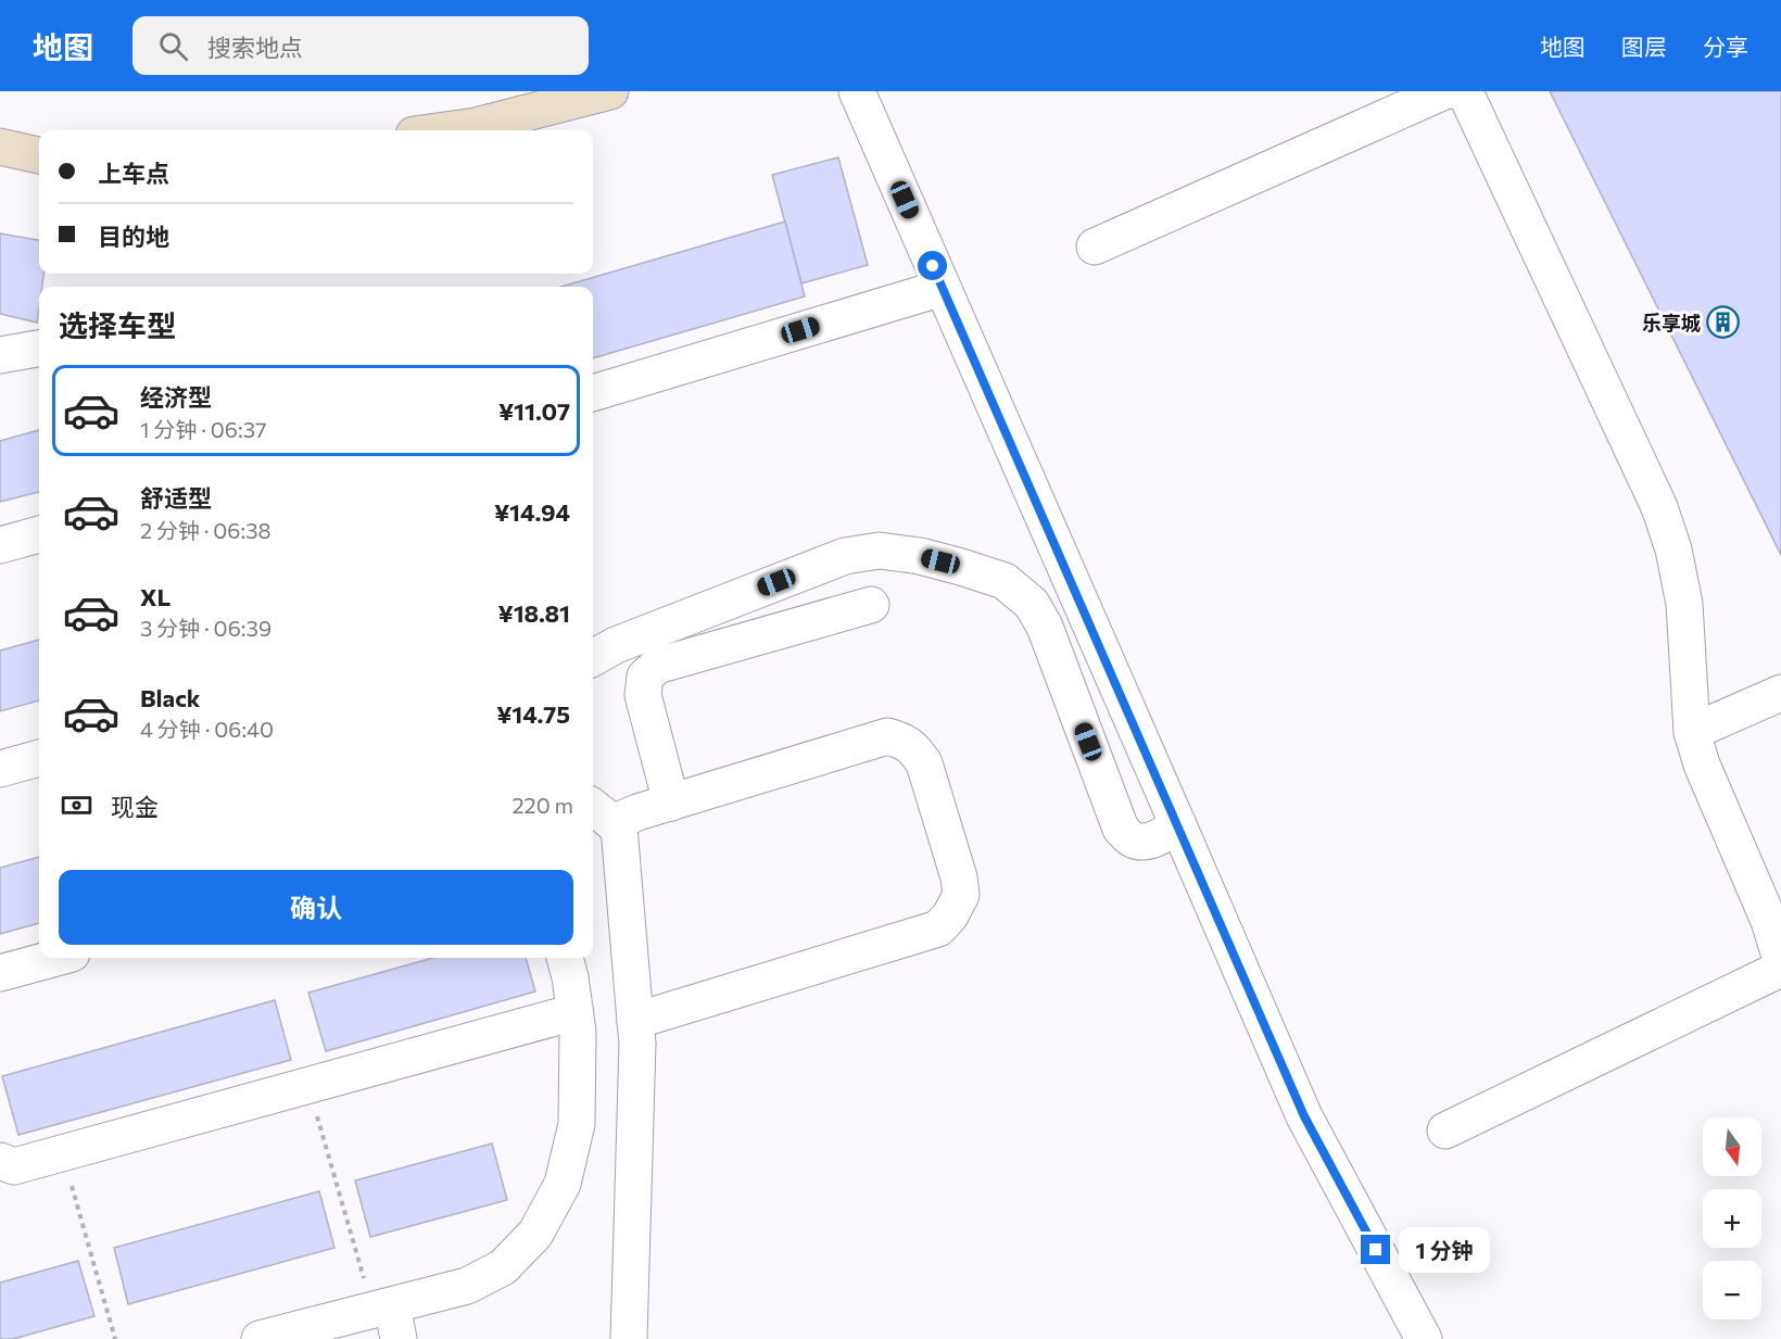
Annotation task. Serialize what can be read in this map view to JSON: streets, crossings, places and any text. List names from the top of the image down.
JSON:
{
  "places": {
    "building": ["乐享城"]
  },
  "north": "bottom",
  "page": {
    "header": "地图",
    "search": "搜索地点",
    "nav": ["地图", "图层", "分享"],
    "banner": ["上车点", "目的地"],
    "heading": "选择车型",
    "list": [
      {
        "name": "经济型",
        "note": "1 分钟 · 06:37",
        "value": "¥11.07"
      },
      {
        "name": "舒适型",
        "note": "2 分钟 · 06:38",
        "value": "¥14.94"
      },
      {
        "name": "XL",
        "note": "3 分钟 · 06:39",
        "value": "¥18.81"
      },
      {
        "name": "Black",
        "note": "4 分钟 · 06:40",
        "value": "¥14.75"
      }
    ],
    "pay": ["现金", "220 m"],
    "buttons": "确认",
    "map_buttons": ["+", "−"],
    "bubble": "1 分钟"
  }
}
